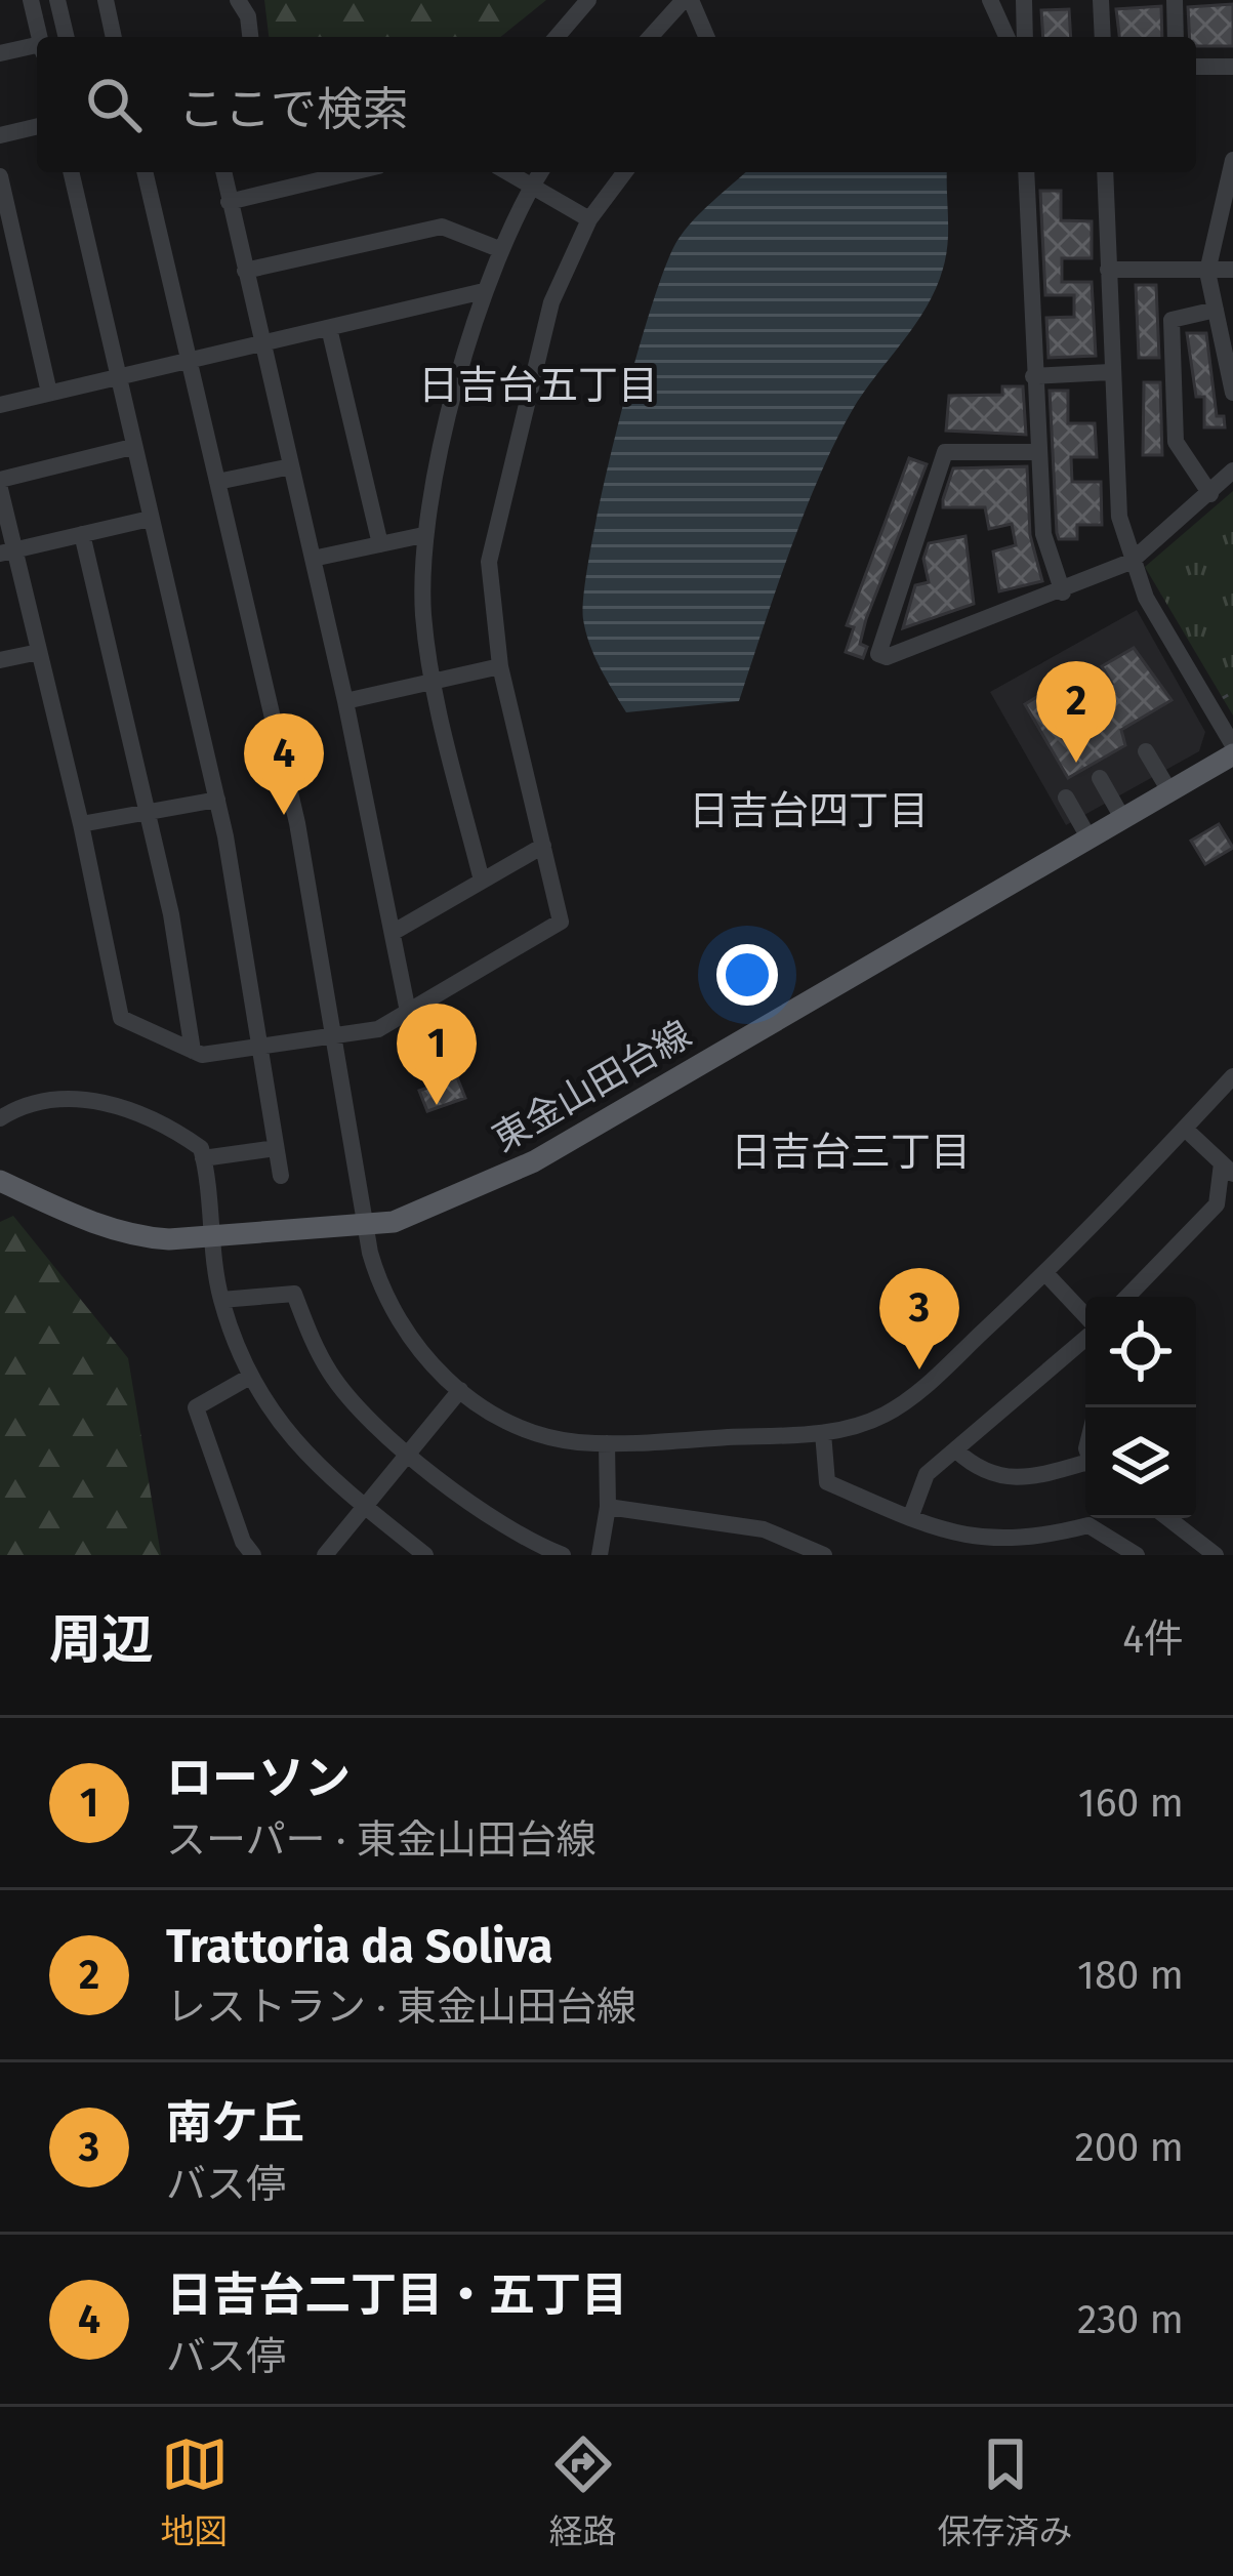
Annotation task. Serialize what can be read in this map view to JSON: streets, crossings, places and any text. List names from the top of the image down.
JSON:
{
  "streets": {
    "main road": ["東金山田台線"]
  },
  "districts": ["日吉台五丁目", "日吉台四丁目", "日吉台三丁目"],
  "page": {
    "search": "ここで検索",
    "pins": [
      "2",
      "4",
      "1",
      "3"
    ],
    "heading": ["周辺", "4件"],
    "list": [
      {
        "mark": "1",
        "name": "ローソン",
        "note": "スーパー · 東金山田台線",
        "value": "160 m"
      },
      {
        "mark": "2",
        "name": "Trattoria da Soliva",
        "note": "レストラン · 東金山田台線",
        "value": "180 m"
      },
      {
        "mark": "3",
        "name": "南ケ丘",
        "note": "バス停",
        "value": "200 m"
      },
      {
        "mark": "4",
        "name": "日吉台二丁目・五丁目",
        "note": "バス停",
        "value": "230 m"
      }
    ],
    "nav": ["地図", "経路", "保存済み"]
  }
}
